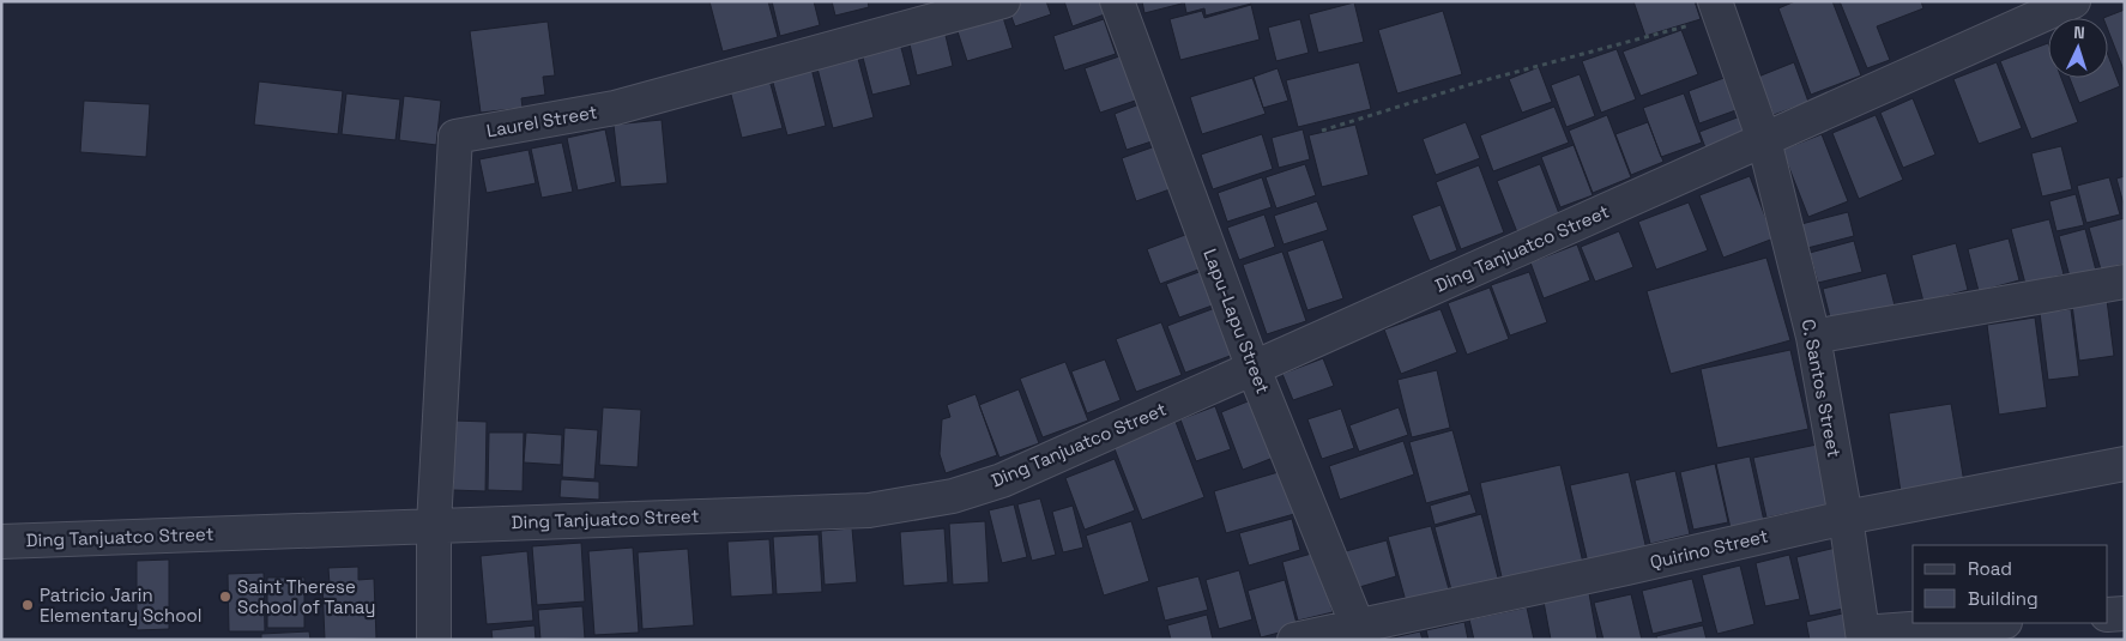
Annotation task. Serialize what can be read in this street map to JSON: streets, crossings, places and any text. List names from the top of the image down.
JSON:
{
  "streets": {
    "street": [
      "Laurel Street",
      "Ding Tanjuatco Street",
      "Lapu-Lapu Street",
      "C. Santos Street",
      "Quirino Street"
    ]
  },
  "crossings": [
    ["Laurel Street", "Ding Tanjuatco Street"],
    ["Ding Tanjuatco Street", "Lapu-Lapu Street"],
    ["Ding Tanjuatco Street", "C. Santos Street"],
    ["Lapu-Lapu Street", "Quirino Street"],
    ["C. Santos Street", "Quirino Street"]
  ],
  "places": ["Saint Therese School of Tanay", "Patricio Jarin Elementary School"],
  "legend": ["Road", "Building"],
  "north": "top"
}
